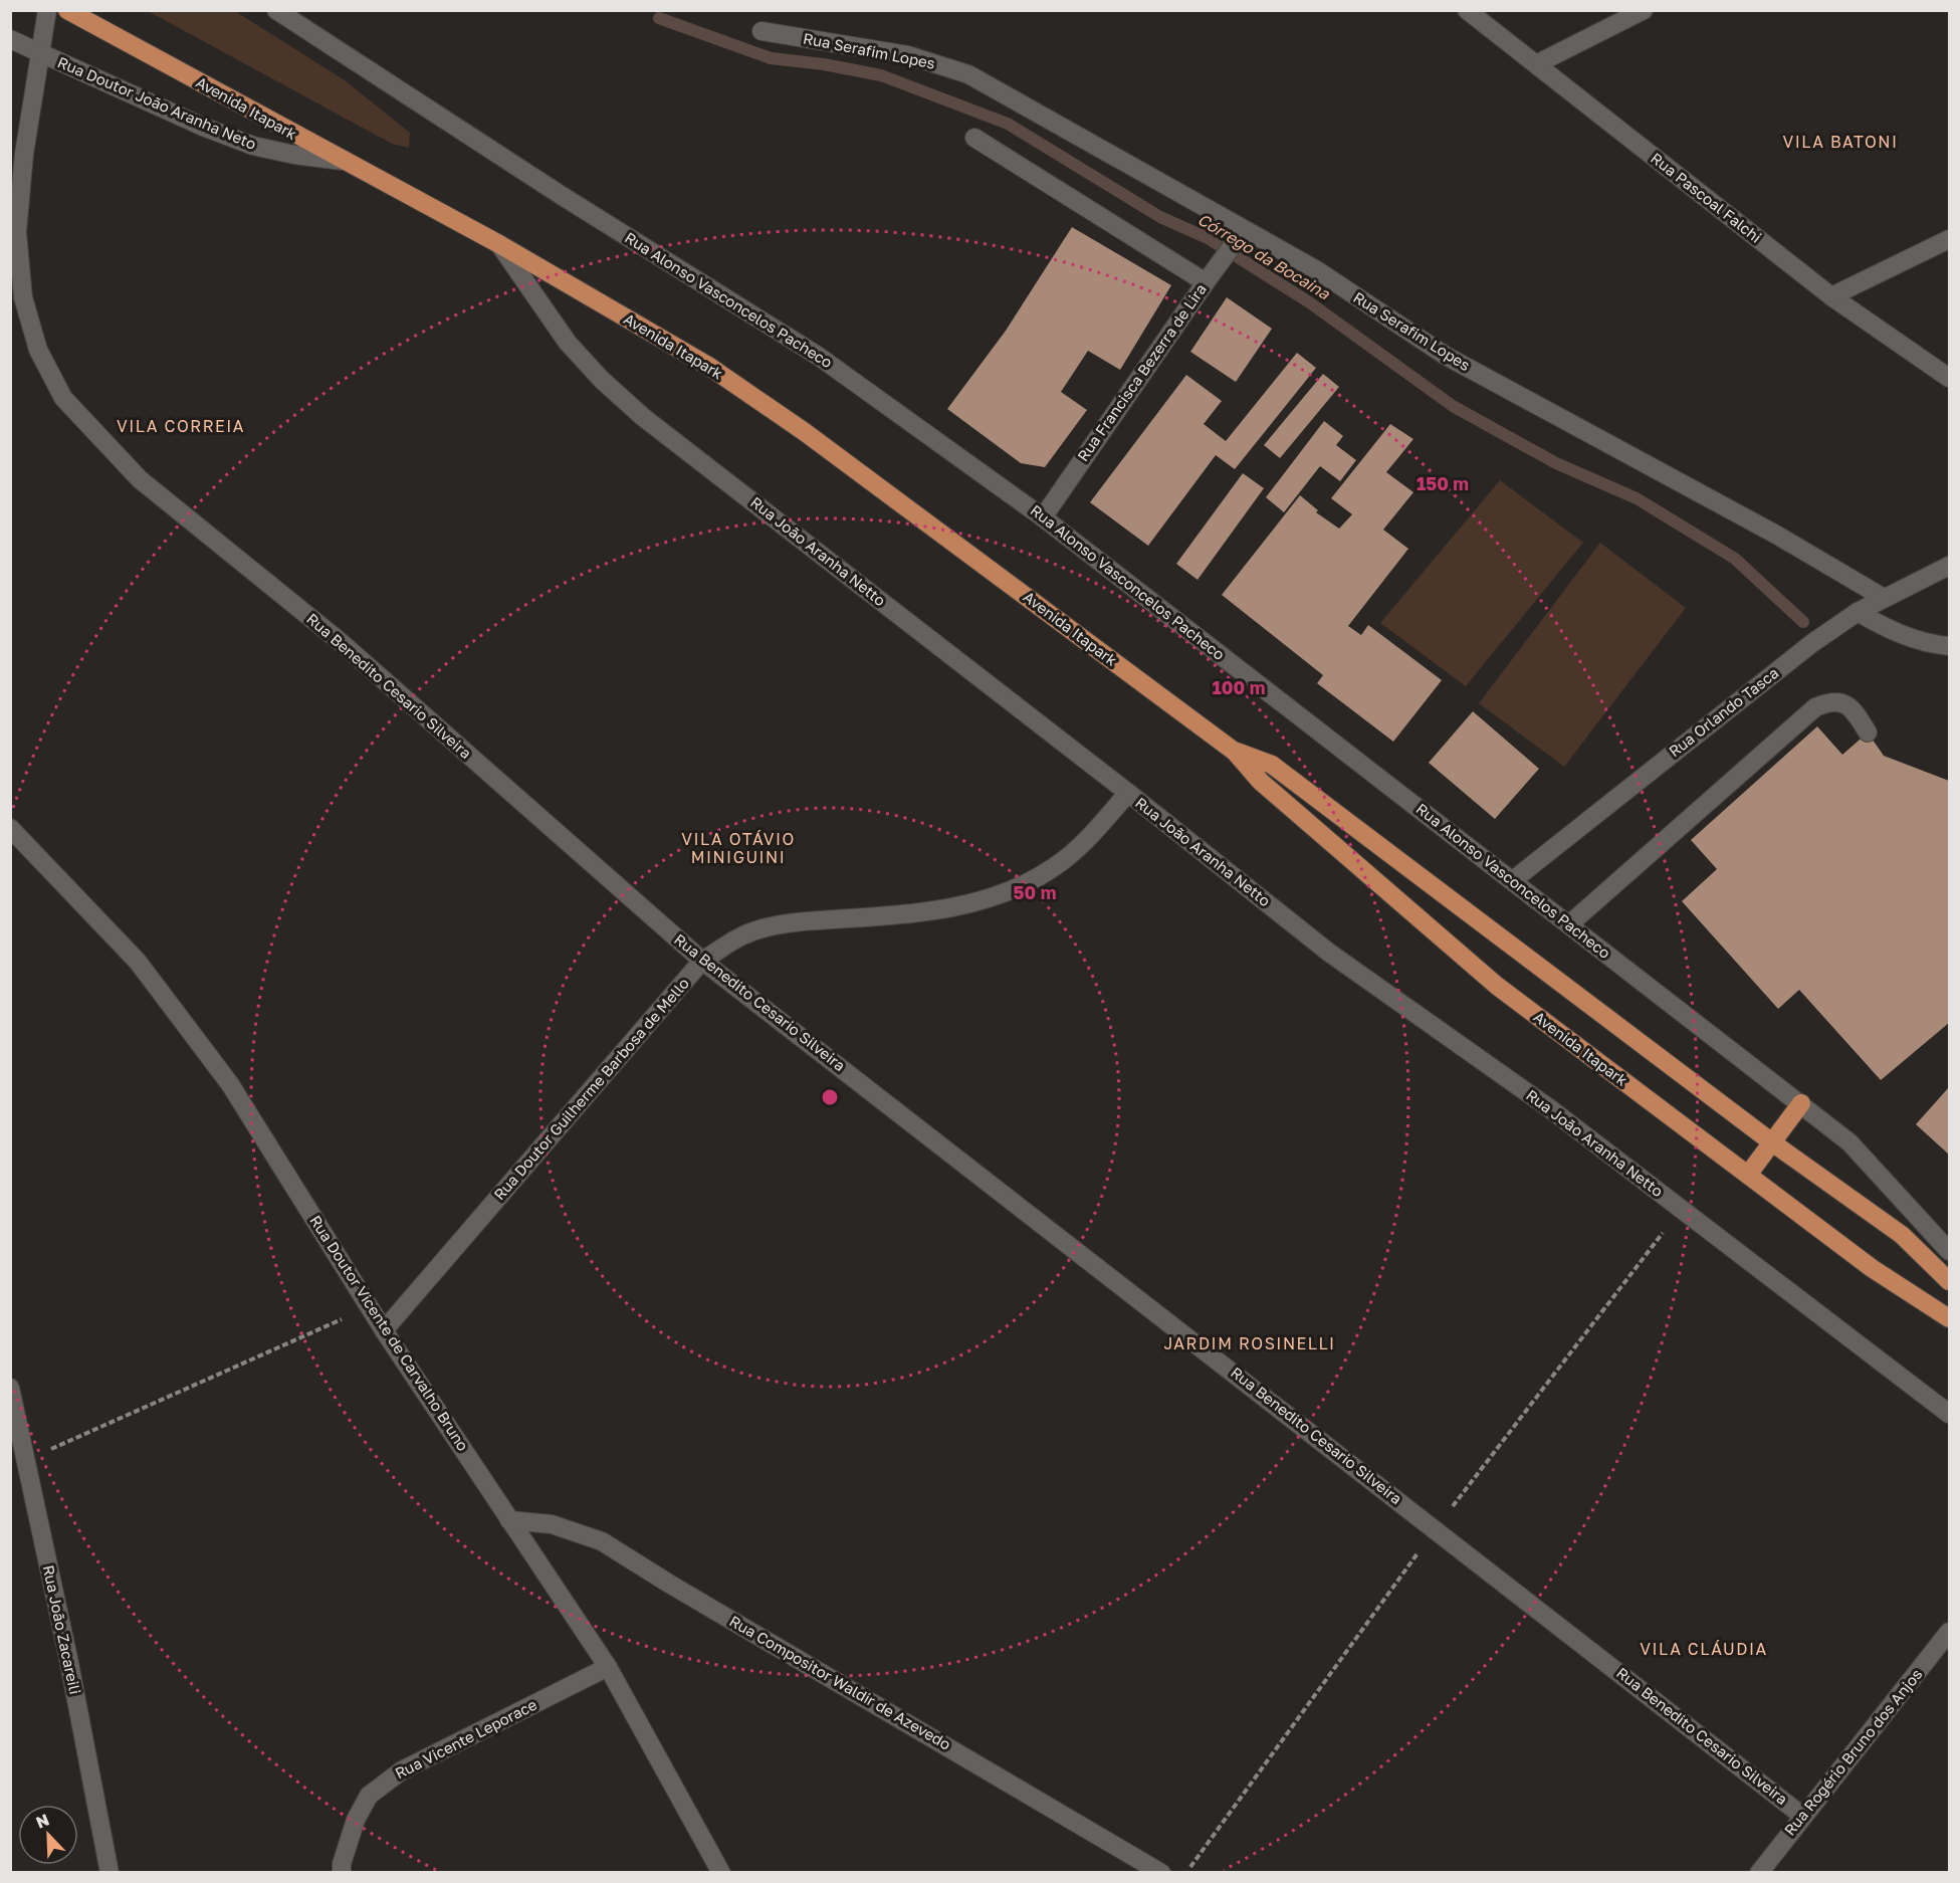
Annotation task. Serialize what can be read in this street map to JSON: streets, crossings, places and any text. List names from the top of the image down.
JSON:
{
  "streets": {
    "main road": ["Avenida Itapark"],
    "street": [
      "Rua Serafim Lopes",
      "Rua Doutor João Aranha Neto",
      "Rua Pascoal Falchi",
      "Rua Alonso Vasconcelos Pacheco",
      "Rua Francisca Bezerra de Lira",
      "Rua João Aranha Netto",
      "Rua Benedito Cesario Silveira",
      "Rua Orlando Tasca",
      "Rua Doutor Guilherme Barbosa de Mello",
      "Rua Doutor Vicente de Carvalho Bruno",
      "Rua João Zacareili",
      "Rua Compositor Waldir de Azevedo",
      "Rua Vicente Leporace",
      "Rua Rogério Bruno dos Anjos"
    ]
  },
  "crossings": [
    ["Rua Serafim Lopes", "Rua Francisca Bezerra de Lira"],
    ["Rua Serafim Lopes", "Rua Orlando Tasca"],
    ["Rua Doutor João Aranha Neto", "Avenida Itapark"],
    ["Rua Doutor João Aranha Neto", "Rua Benedito Cesario Silveira"],
    ["Avenida Itapark", "Rua João Aranha Netto"],
    ["Rua Alonso Vasconcelos Pacheco", "Rua Francisca Bezerra de Lira"],
    ["Rua Alonso Vasconcelos Pacheco", "Rua Orlando Tasca"],
    ["Rua João Aranha Netto", "Rua Doutor Guilherme Barbosa de Mello"],
    ["Rua Benedito Cesario Silveira", "Rua Doutor Guilherme Barbosa de Mello"],
    ["Rua Benedito Cesario Silveira", "Rua Rogério Bruno dos Anjos"],
    ["Rua Doutor Guilherme Barbosa de Mello", "Rua Doutor Vicente de Carvalho Bruno"],
    ["Rua Doutor Vicente de Carvalho Bruno", "Rua Compositor Waldir de Azevedo"],
    ["Rua Doutor Vicente de Carvalho Bruno", "Rua Vicente Leporace"]
  ],
  "districts": [
    "VILA BATONI",
    "VILA CORREIA",
    "VILA OTÁVIO MINIGUINI",
    "JARDIM ROSINELLI",
    "VILA CLÁUDIA"
  ],
  "water": ["Córrego da Bocaina"],
  "north": "top left",
  "rings": ["150 m", "100 m", "50 m"]
}
